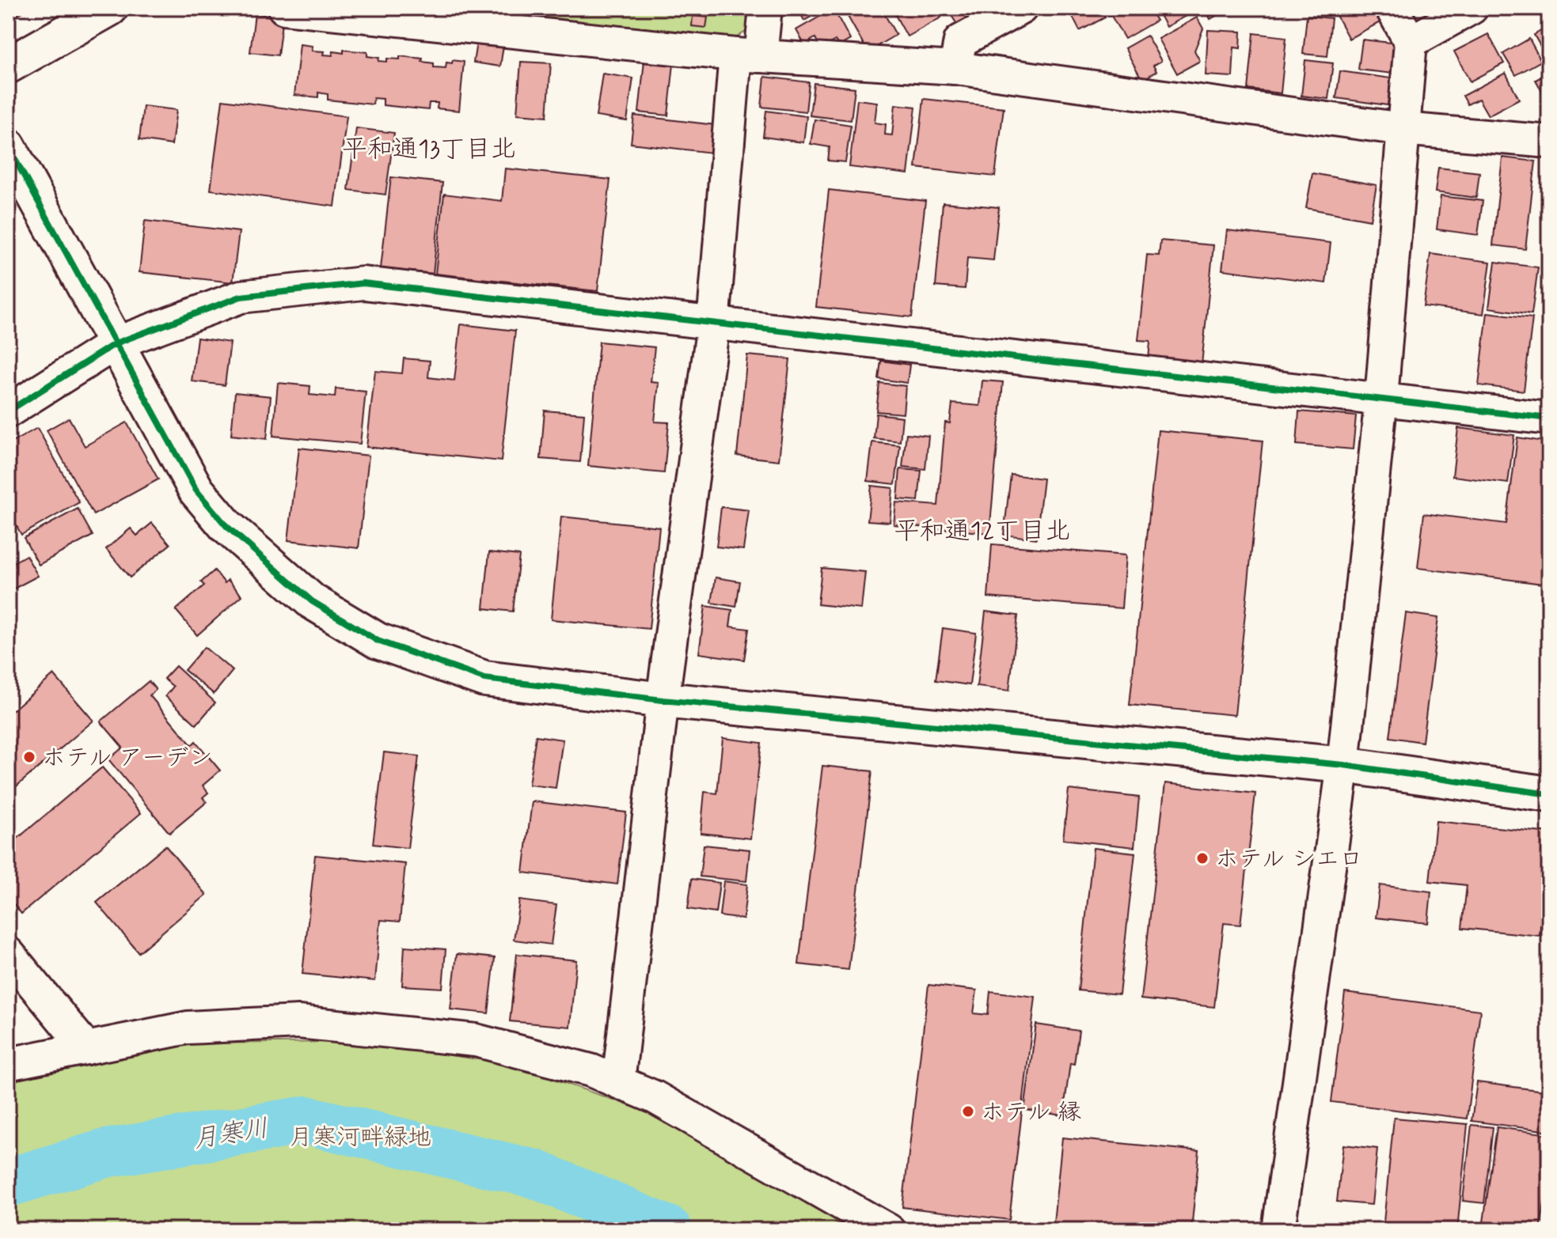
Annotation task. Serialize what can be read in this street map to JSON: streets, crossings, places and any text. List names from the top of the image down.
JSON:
{
  "districts": ["平和通13丁目北", "平和通12丁目北"],
  "water": ["月寒川"],
  "parks": ["月寒河畔緑地"],
  "places": ["ホテル アーデン", "ホテル シエロ", "ホテル 縁"]
}
